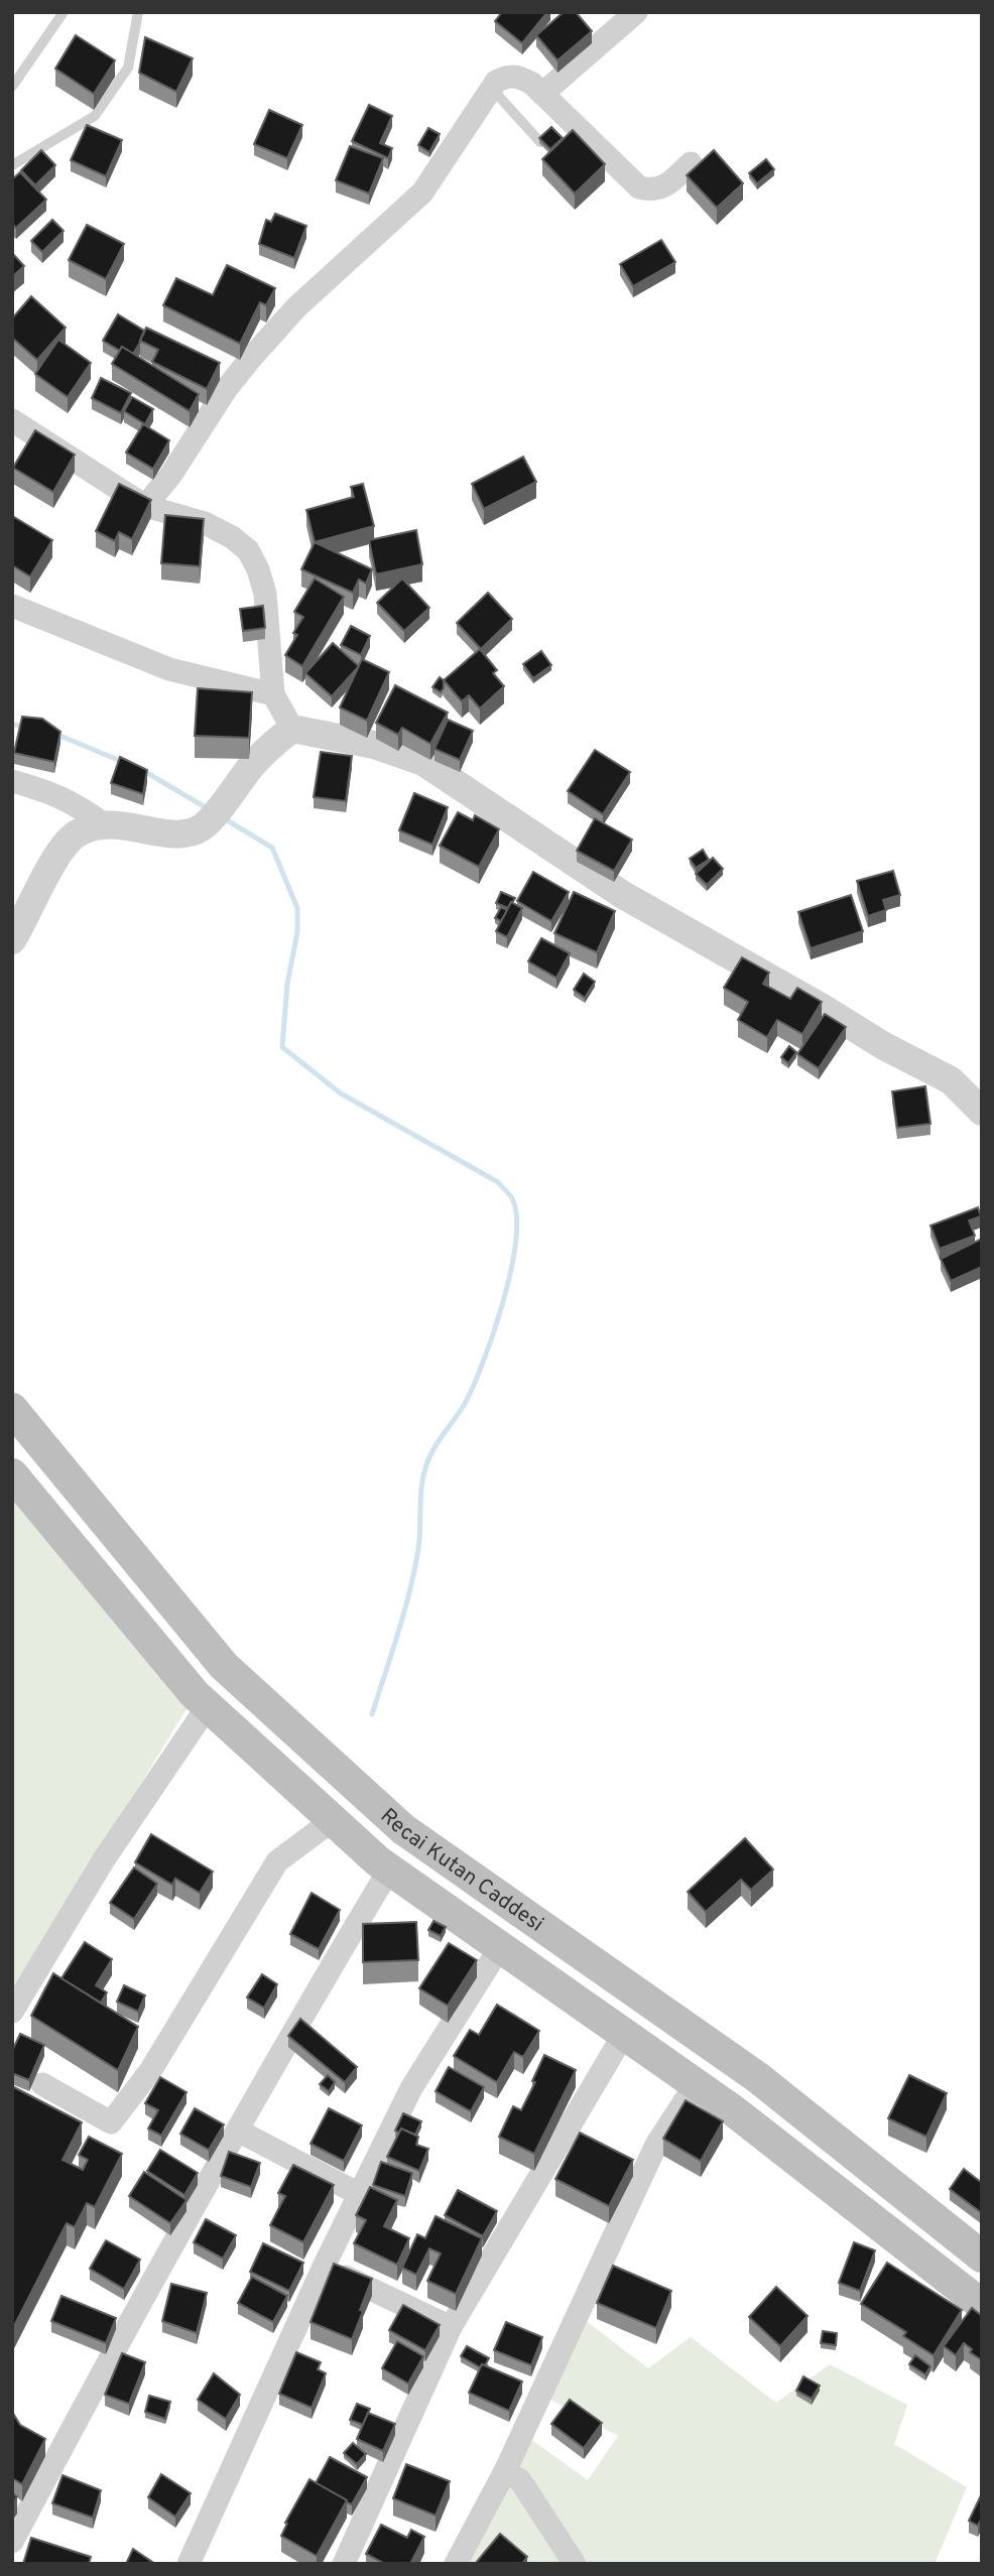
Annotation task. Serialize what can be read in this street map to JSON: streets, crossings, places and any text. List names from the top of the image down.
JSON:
{
  "streets": {
    "main road": ["Recai Kutan Caddesi"]
  }
}
